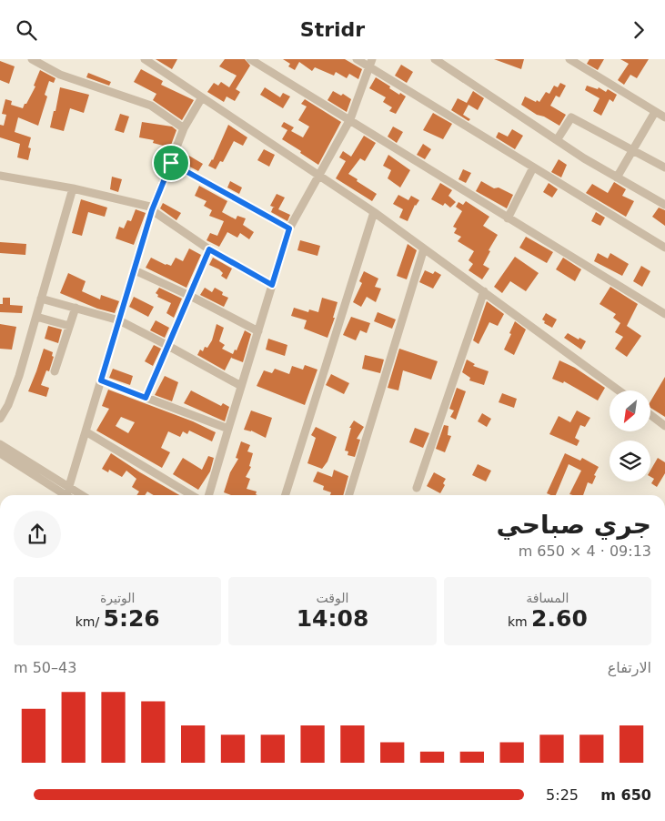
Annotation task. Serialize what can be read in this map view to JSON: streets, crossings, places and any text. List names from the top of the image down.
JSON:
{
  "north": "bottom left",
  "page": {
    "header": "Stridr",
    "heading": ["جري صباحي", "09:13 · 4 × 650 m"],
    "stats": [
      ["المسافة", "2.60 km"],
      ["الوقت", "14:08"],
      ["الوتيرة", "5:26 /km"]
    ],
    "chart": ["الارتفاع", "43–50 m"],
    "list": [
      {
        "name": "650 m",
        "note": "5:25"
      }
    ]
  }
}
